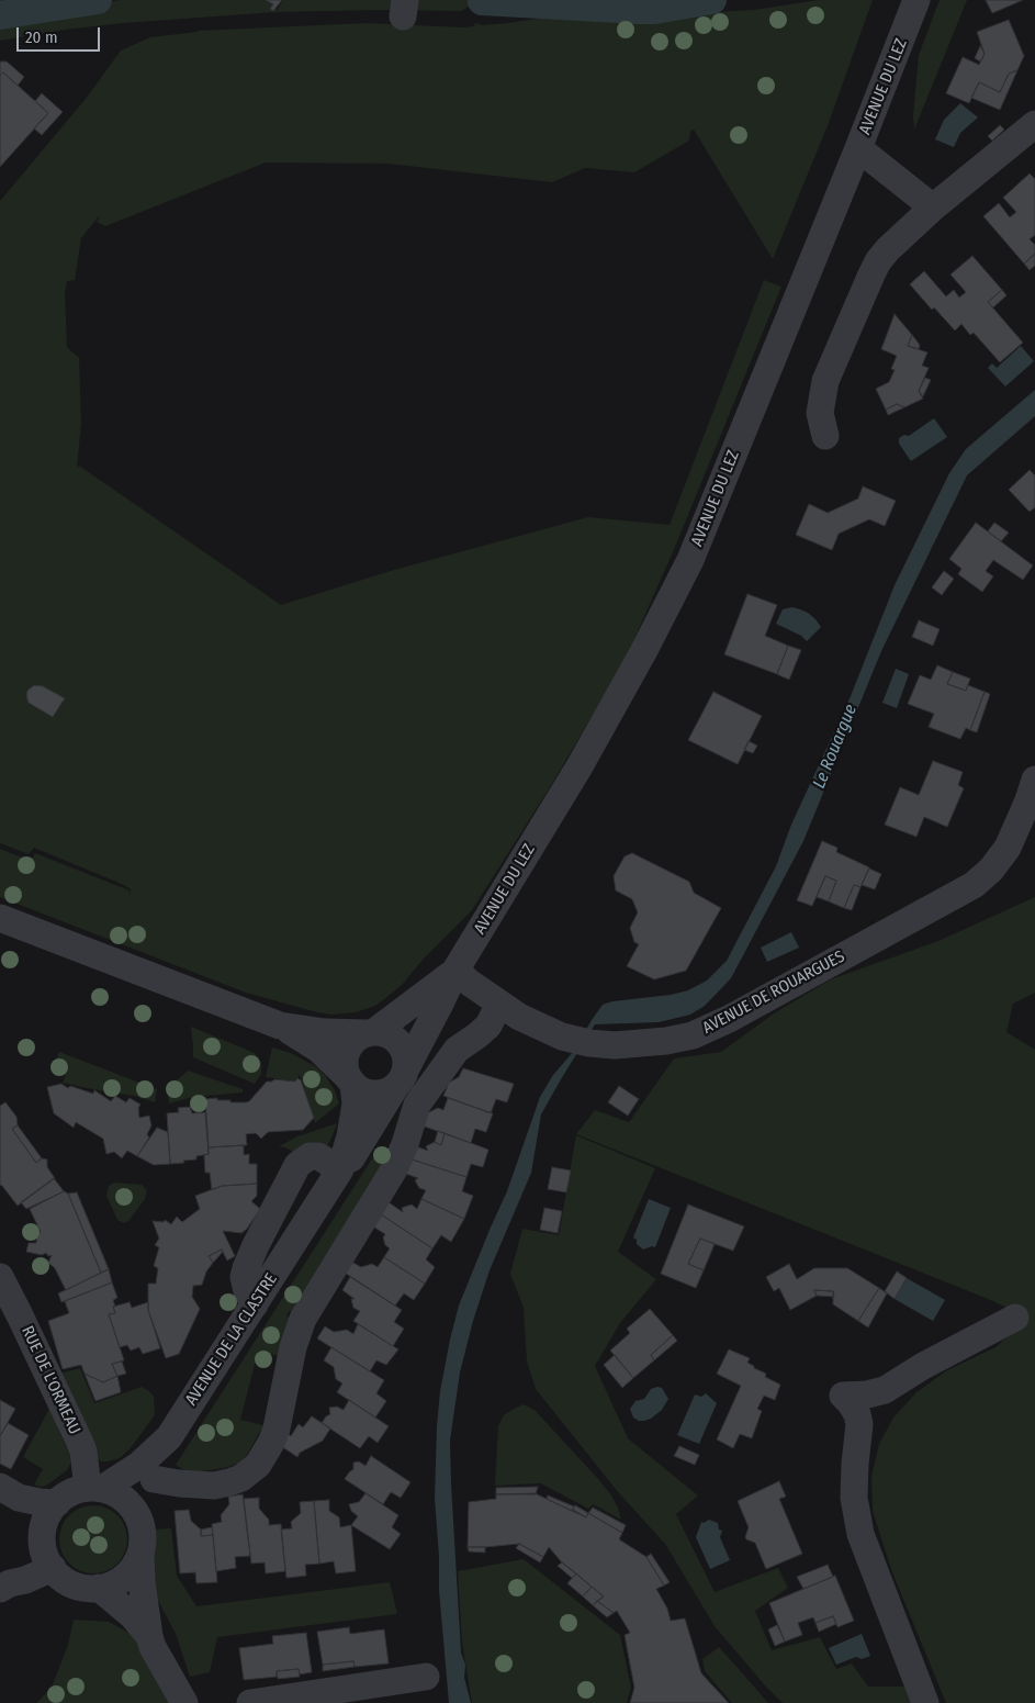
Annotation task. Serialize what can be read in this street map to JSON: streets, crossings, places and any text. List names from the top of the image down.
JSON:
{
  "streets": {
    "street": [
      "AVENUE DU LEZ",
      "AVENUE DE ROUARGUES",
      "AVENUE DE LA CLASTRE",
      "RUE DE L'ORMEAU"
    ]
  },
  "crossings": [
    ["AVENUE DU LEZ", "AVENUE DE ROUARGUES"],
    ["AVENUE DU LEZ", "AVENUE DE LA CLASTRE"],
    ["AVENUE DE LA CLASTRE", "RUE DE L'ORMEAU"]
  ],
  "water": ["Le Rouargue"],
  "scale_bar": "20 m"
}
